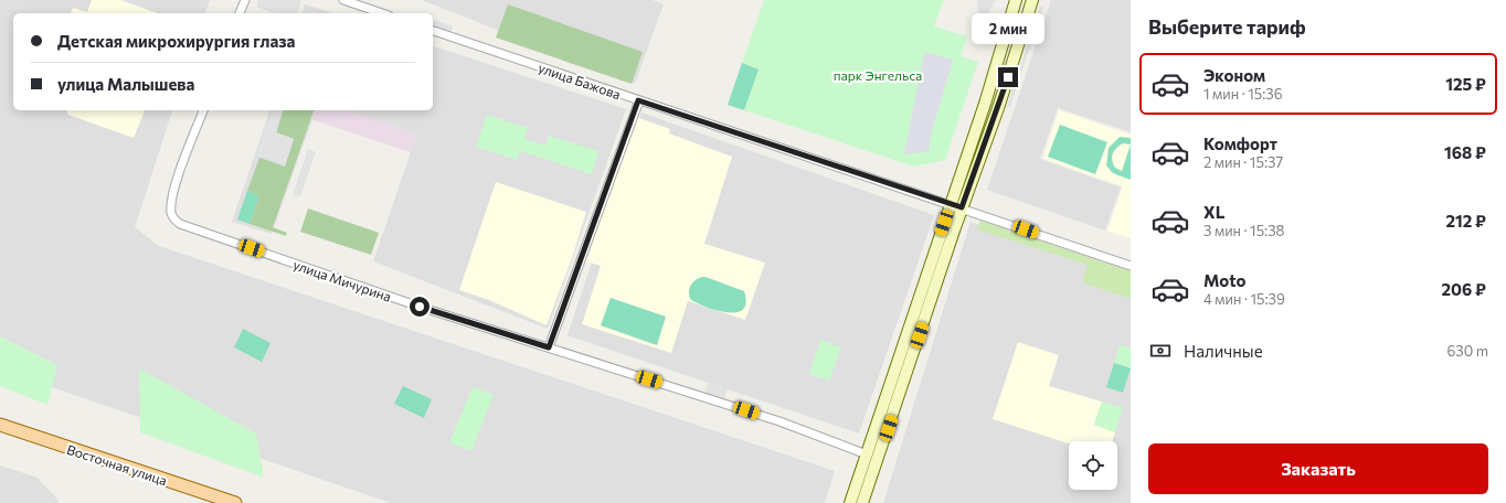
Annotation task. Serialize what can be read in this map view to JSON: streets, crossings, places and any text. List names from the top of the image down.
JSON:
{
  "streets": {
    "main road": ["Восточная улица"],
    "street": ["улица Бажова", "улица Мичурина"]
  },
  "parks": ["парк Энгельса"],
  "page": {
    "heading": "Выберите тариф",
    "bubble": "2 мин",
    "banner": ["Детская микрохирургия глаза", "улица Малышева"],
    "list": [
      {
        "name": "Эконом",
        "note": "1 мин · 15:36",
        "value": "125 ₽"
      },
      {
        "name": "Комфорт",
        "note": "2 мин · 15:37",
        "value": "168 ₽"
      },
      {
        "name": "XL",
        "note": "3 мин · 15:38",
        "value": "212 ₽"
      },
      {
        "name": "Moto",
        "note": "4 мин · 15:39",
        "value": "206 ₽"
      }
    ],
    "pay": ["Наличные", "630 m"],
    "buttons": "Заказать"
  }
}
